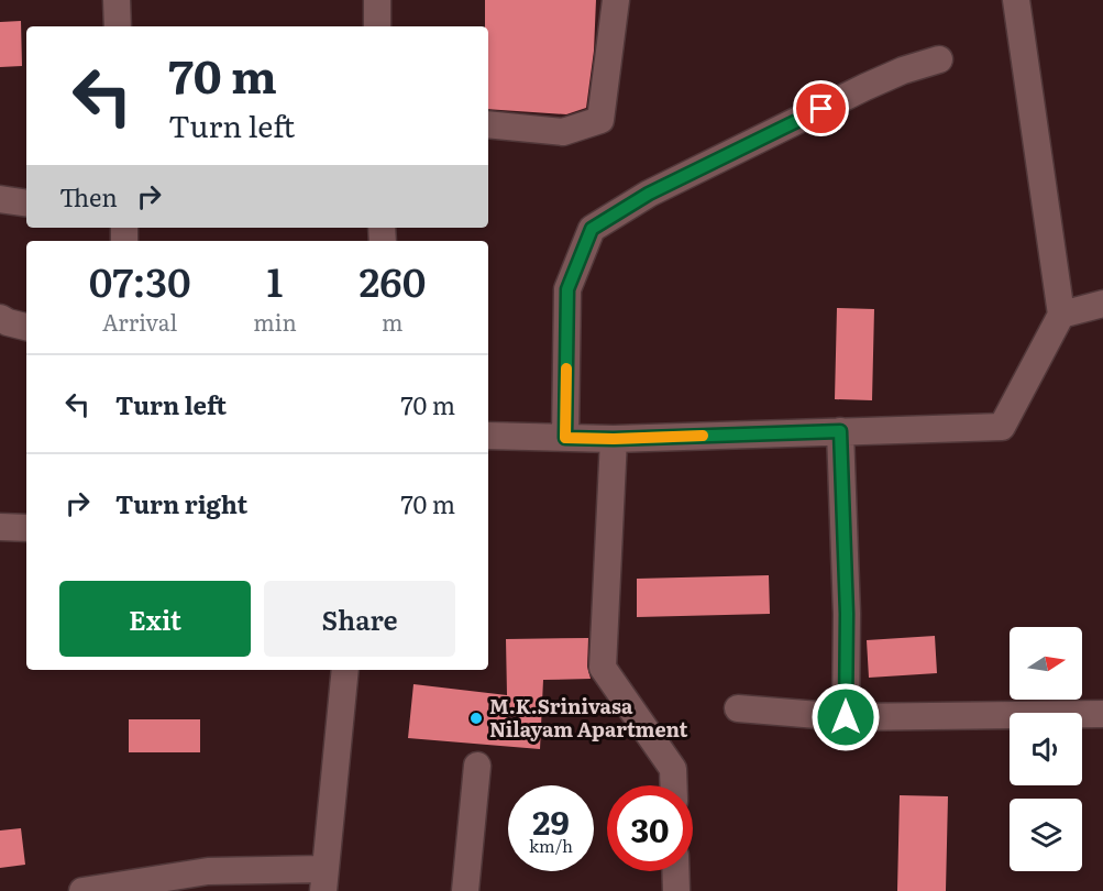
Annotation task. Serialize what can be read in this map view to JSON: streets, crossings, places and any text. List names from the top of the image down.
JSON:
{
  "places": ["M.K.Srinivasa Nilayam Apartment"],
  "north": "right",
  "page": {
    "turn": ["70 m", "Turn left"],
    "then": "Then",
    "eta": [
      "07:30",
      "Arrival",
      "1",
      "min",
      "260",
      "m"
    ],
    "list": [
      {
        "name": "Turn left",
        "value": "70 m"
      },
      {
        "name": "Turn right",
        "value": "70 m"
      }
    ],
    "buttons": ["Exit", "Share"],
    "speed": "29 km/h",
    "limit": "30"
  }
}
